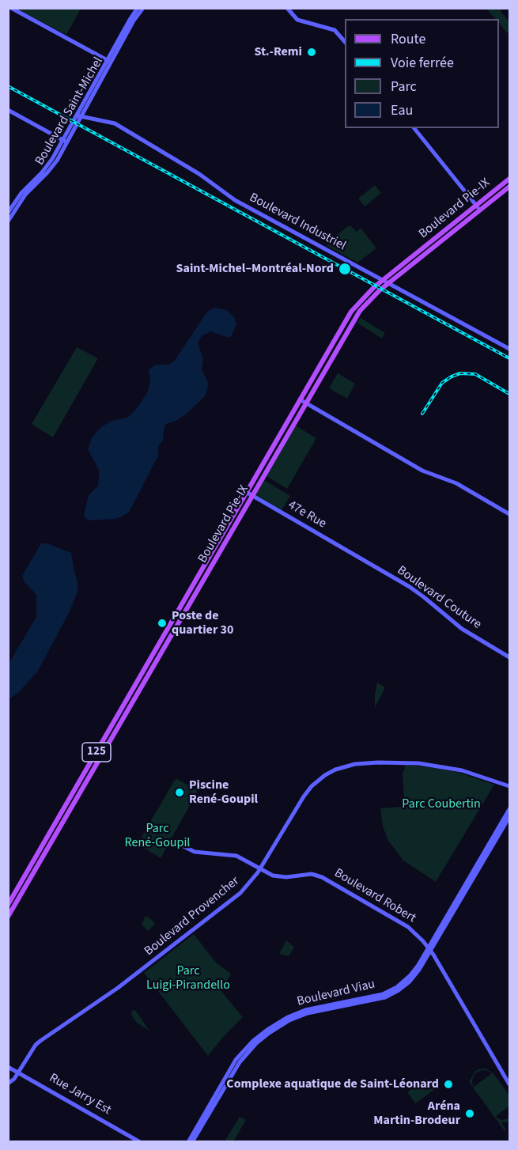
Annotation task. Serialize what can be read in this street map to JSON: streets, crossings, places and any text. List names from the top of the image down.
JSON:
{
  "streets": {
    "main road": ["Boulevard Pie-IX", "125"],
    "street": [
      "Boulevard Saint-Michel",
      "Boulevard Industriel",
      "47e Rue",
      "Boulevard Couture",
      "Boulevard Robert",
      "Boulevard Provencher",
      "Boulevard Viau",
      "Rue Jarry Est"
    ]
  },
  "crossings": [
    ["Boulevard Saint-Michel", "Boulevard Industriel"],
    ["Boulevard Pie-IX", "Boulevard Industriel"],
    ["Boulevard Pie-IX", "47e Rue"],
    ["47e Rue", "Boulevard Couture"],
    ["Boulevard Robert", "Boulevard Provencher"],
    ["Boulevard Robert", "Boulevard Viau"],
    ["Boulevard Provencher", "Rue Jarry Est"]
  ],
  "parks": ["Parc Coubertin", "Parc René-Goupil", "Parc Luigi-Pirandello"],
  "places": [
    "St.-Remi",
    "Saint-Michel–Montréal-Nord",
    "Poste de quartier 30",
    "Piscine René-Goupil",
    "Complexe aquatique de Saint-Léonard",
    "Aréna Martin-Brodeur"
  ],
  "legend": [
    "Route",
    "Voie ferrée",
    "Parc",
    "Eau"
  ]
}
